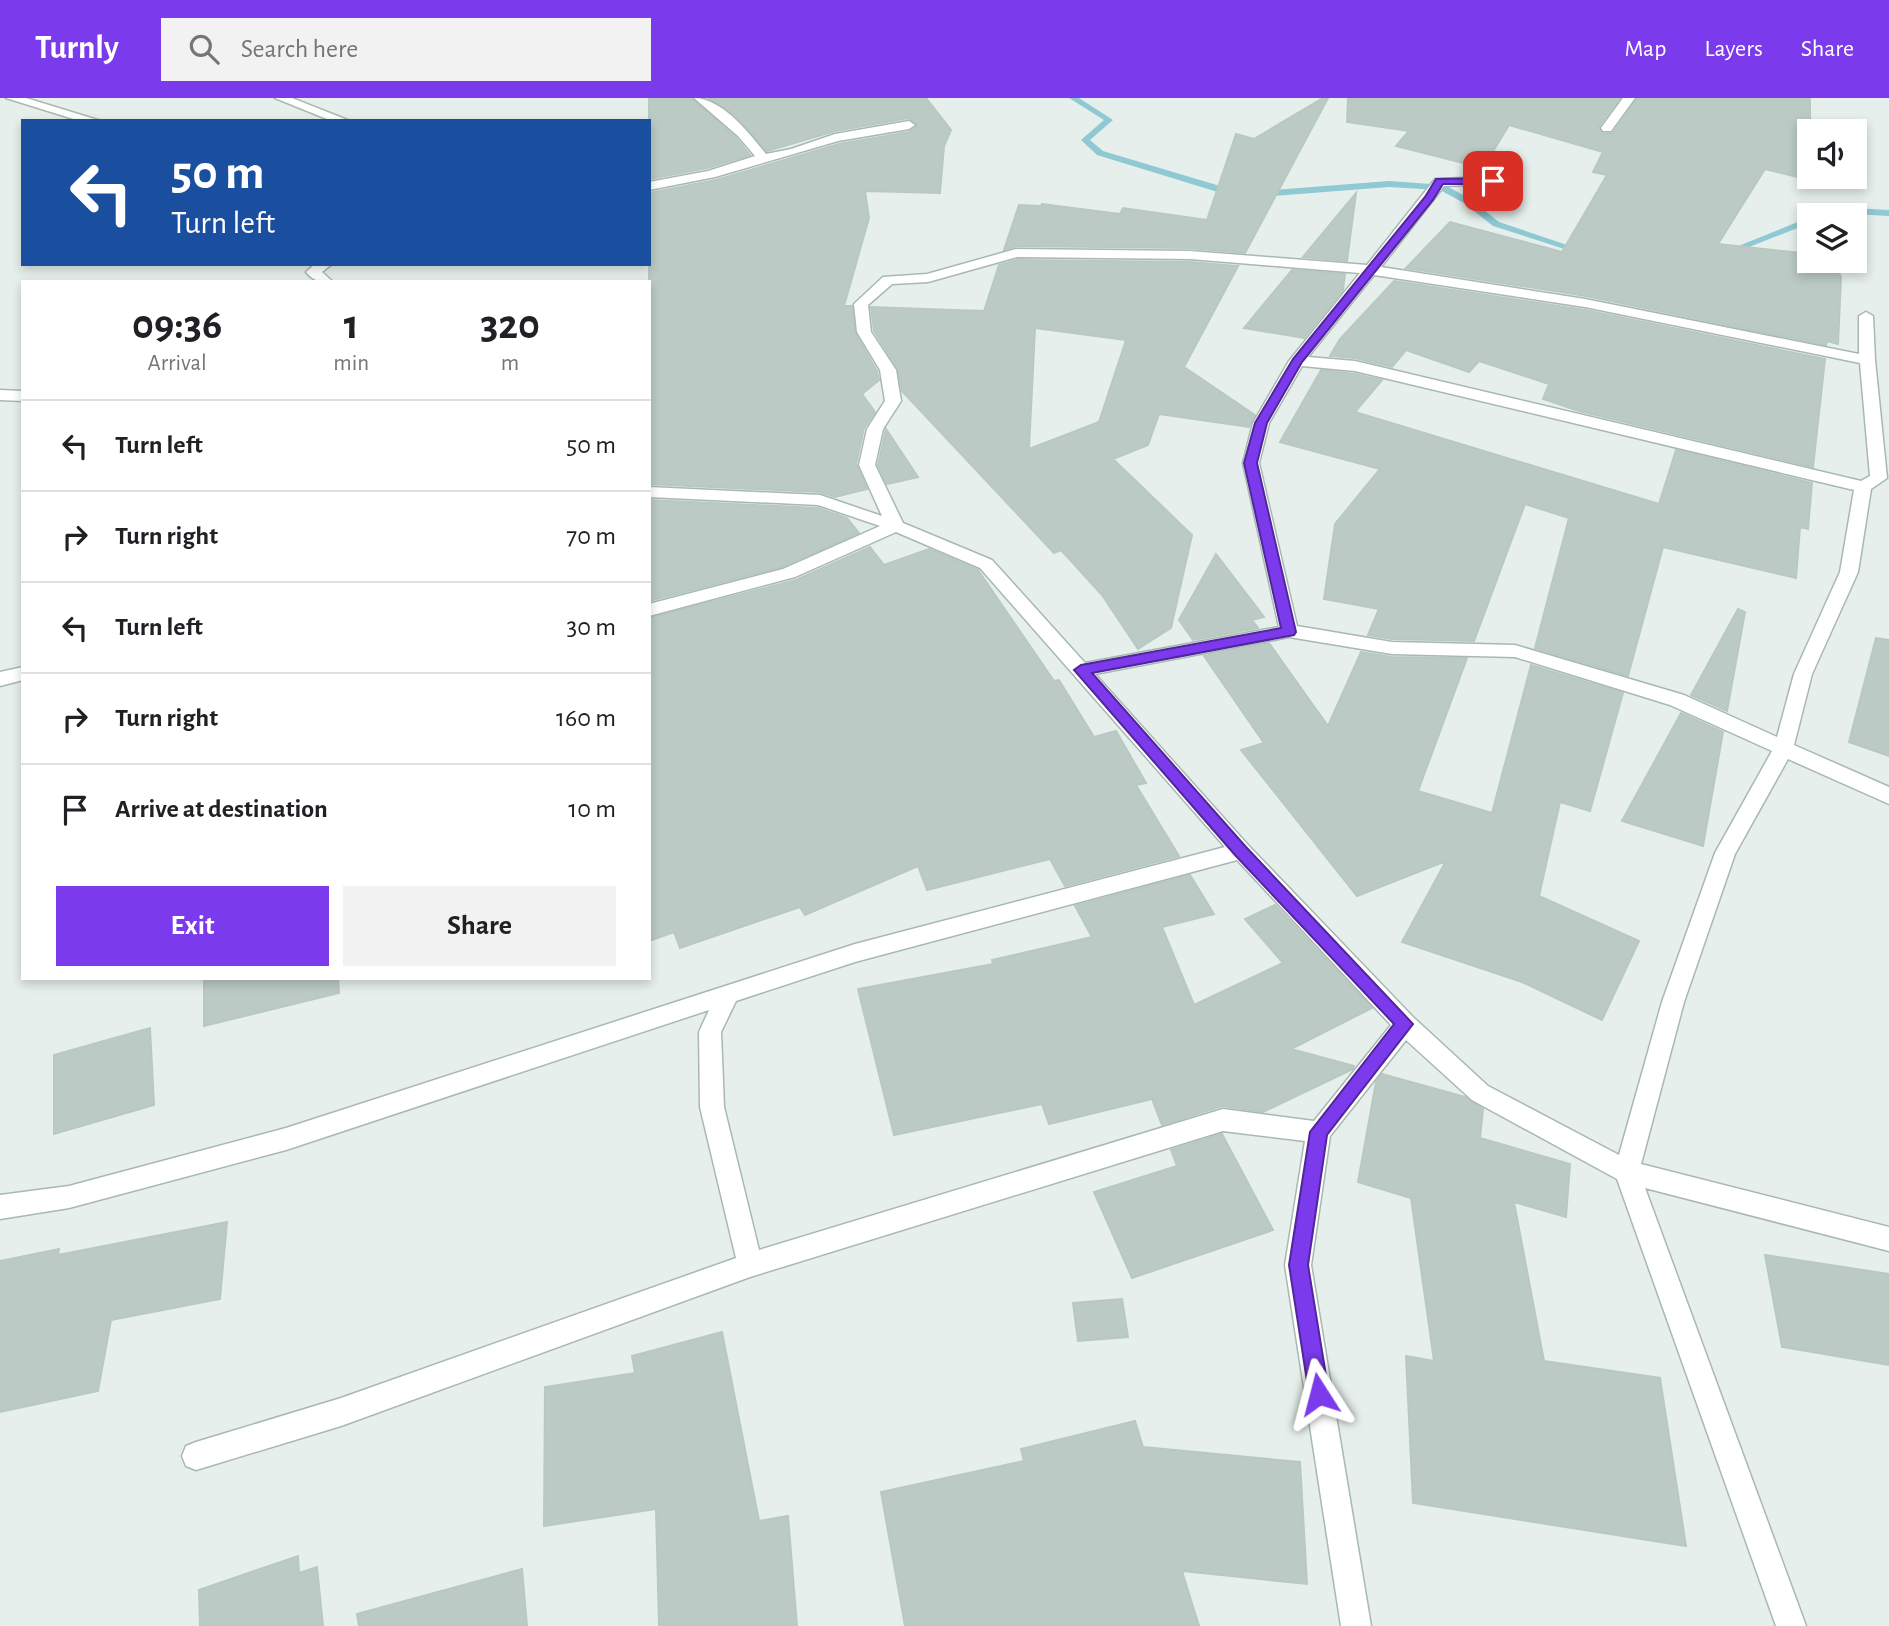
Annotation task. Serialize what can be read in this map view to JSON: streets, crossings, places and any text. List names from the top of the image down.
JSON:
{
  "page": {
    "header": "Turnly",
    "search": "Search here",
    "nav": ["Map", "Layers", "Share"],
    "turn": ["50 m", "Turn left"],
    "eta": [
      "09:36",
      "Arrival",
      "1",
      "min",
      "320",
      "m"
    ],
    "list": [
      {
        "name": "Turn left",
        "value": "50 m"
      },
      {
        "name": "Turn right",
        "value": "70 m"
      },
      {
        "name": "Turn left",
        "value": "30 m"
      },
      {
        "name": "Turn right",
        "value": "160 m"
      },
      {
        "name": "Arrive at destination",
        "value": "10 m"
      }
    ],
    "buttons": ["Exit", "Share"]
  }
}
